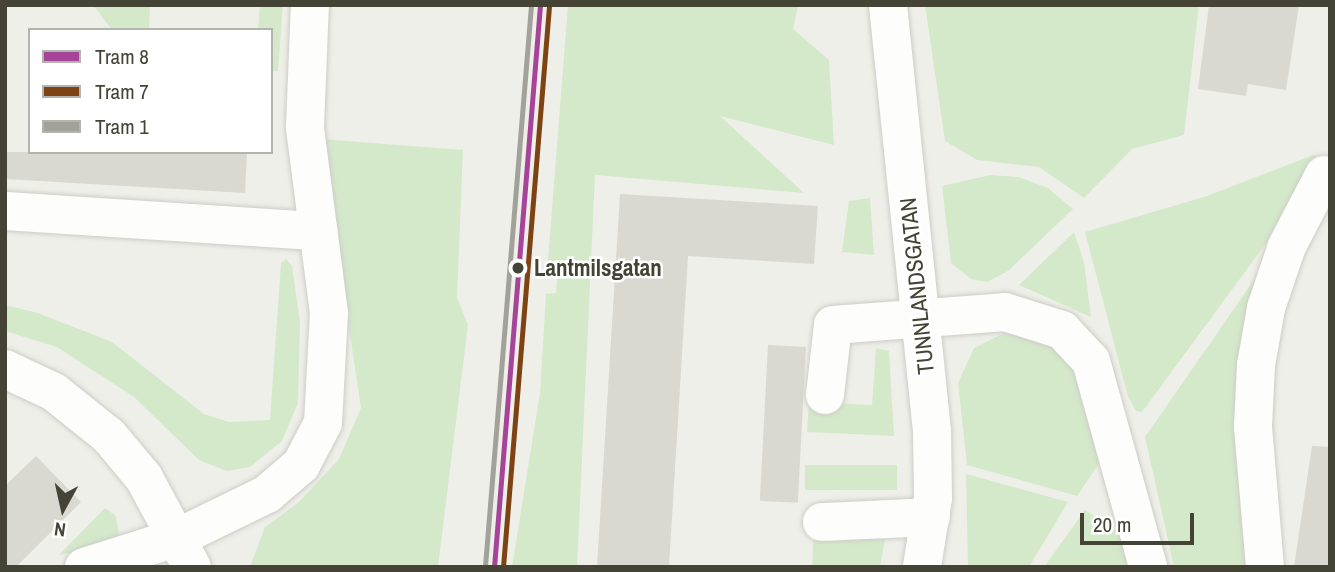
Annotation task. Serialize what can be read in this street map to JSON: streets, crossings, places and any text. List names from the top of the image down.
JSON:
{
  "streets": {
    "street": ["TUNNLANDSGATAN"]
  },
  "places": ["Lantmilsgatan"],
  "lines": ["tram line 8", "tram line 1", "tram line 7"],
  "legend": ["Tram 8", "Tram 7", "Tram 1"],
  "scale_bar": "20 m",
  "north": "bottom"
}
